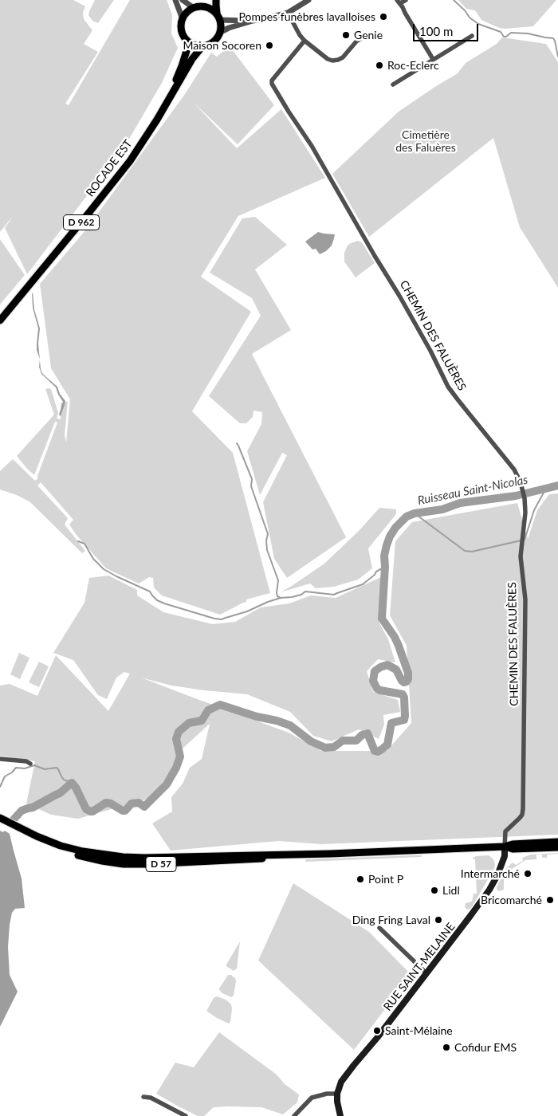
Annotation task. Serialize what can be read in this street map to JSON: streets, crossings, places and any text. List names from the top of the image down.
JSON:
{
  "streets": {
    "main road": [
      "ROCADE EST",
      "D 962",
      "D 57",
      "RUE SAINT-MELAINE"
    ],
    "street": ["CHEMIN DES FALUÈRES"]
  },
  "crossings": [
    ["CHEMIN DES FALUÈRES", "D 57"],
    ["CHEMIN DES FALUÈRES", "RUE SAINT-MELAINE"],
    ["D 57", "RUE SAINT-MELAINE"]
  ],
  "water": ["Ruisseau Saint-Nicolas"],
  "parks": ["Cimetière des Faluères"],
  "places": [
    "Pompes funèbres lavalloises",
    "Genie",
    "Maison Socoren",
    "Roc-Eclerc",
    "Intermarché",
    "Point P",
    "Lidl",
    "Bricomarché",
    "Ding Fring Laval",
    "Saint-Mélaine",
    "Cofidur EMS"
  ],
  "scale_bar": "100 m"
}
